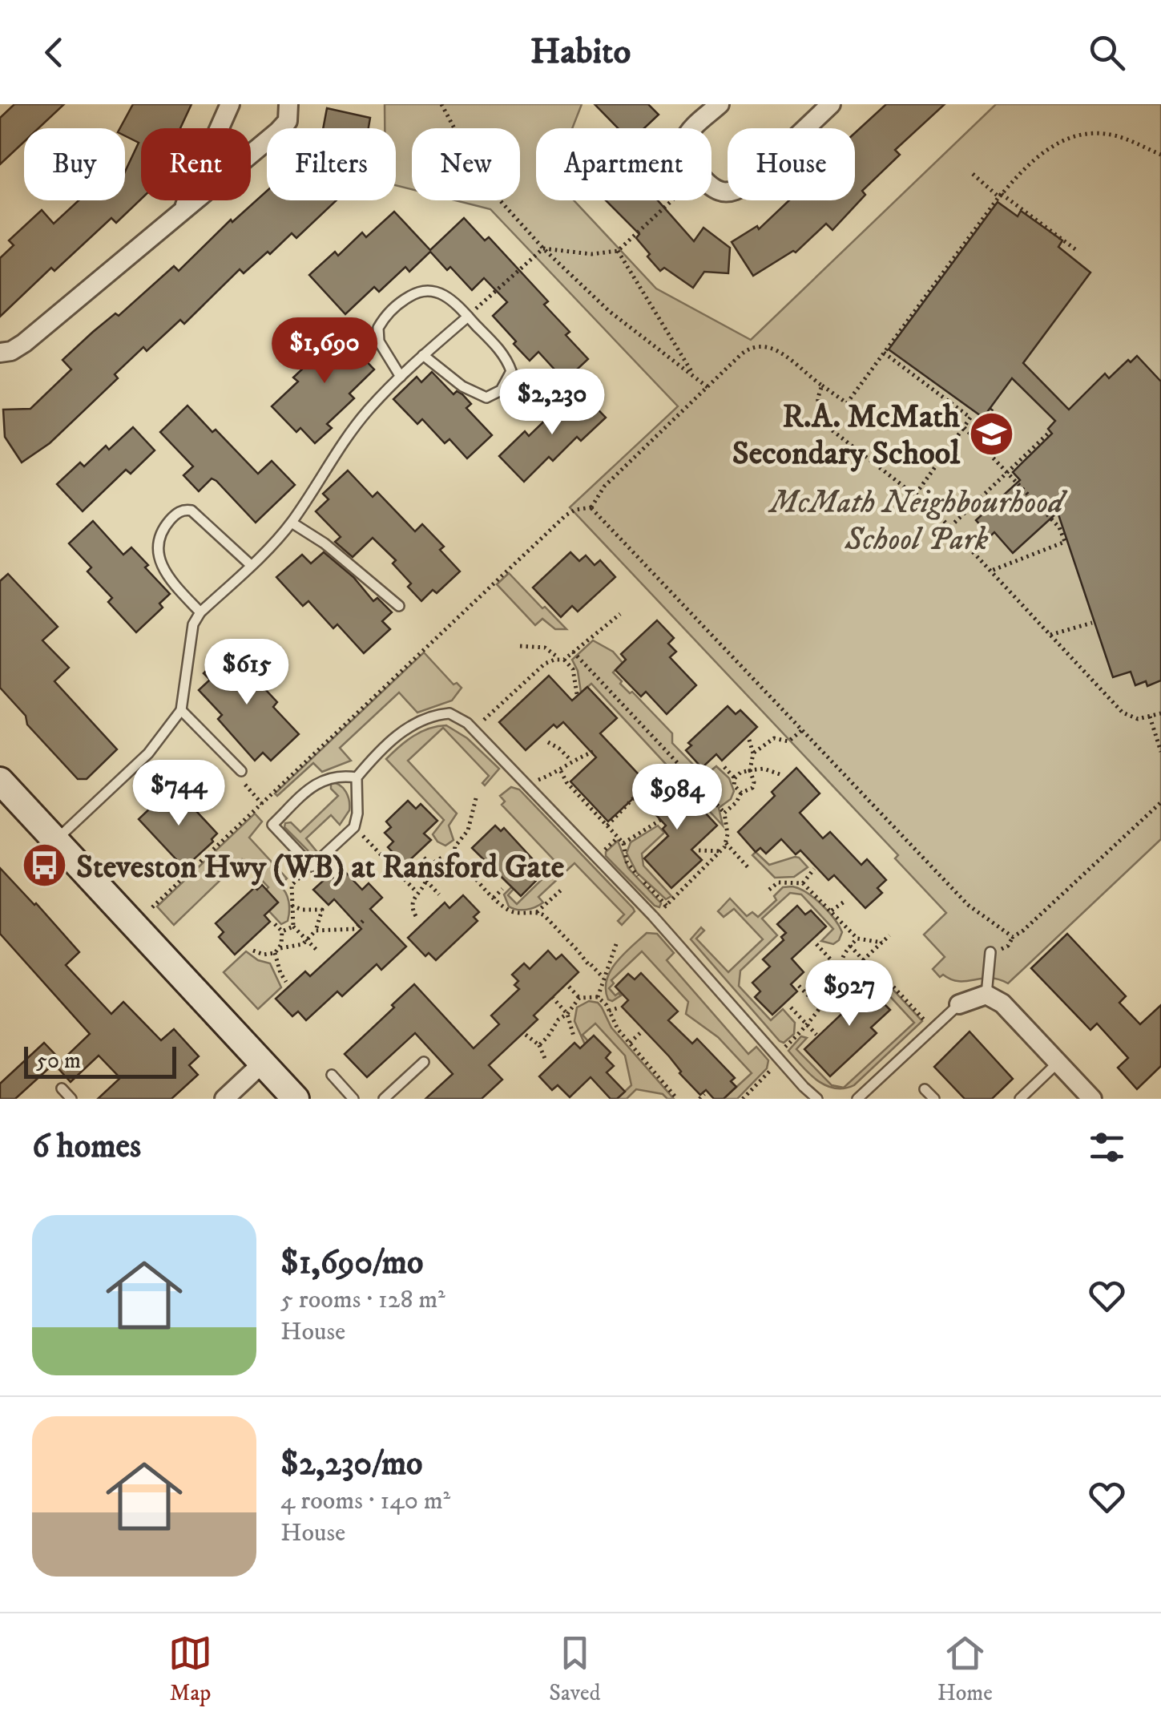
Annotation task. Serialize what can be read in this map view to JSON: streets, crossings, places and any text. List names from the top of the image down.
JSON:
{
  "parks": ["McMath Neighbourhood School Park"],
  "places": {
    "school or university": ["R.A. McMath Secondary School"],
    "bus stop": ["Steveston Hwy (WB) at Ransford Gate"]
  },
  "scale_bar": "50 m",
  "page": {
    "header": "Habito",
    "chip": [
      "Buy",
      "Rent",
      "Filters",
      "New",
      "Apartment",
      "House"
    ],
    "price": [
      "$1,690",
      "$2,230",
      "$615",
      "$744",
      "$984",
      "$927"
    ],
    "scale": "50 m",
    "heading": "6 homes",
    "list": [
      {
        "name": "$1,690/mo",
        "note": "5 rooms · 128 m² · House"
      },
      {
        "name": "$2,230/mo",
        "note": "4 rooms · 140 m² · House"
      }
    ],
    "tabs": ["Map", "Saved", "Home"]
  }
}
